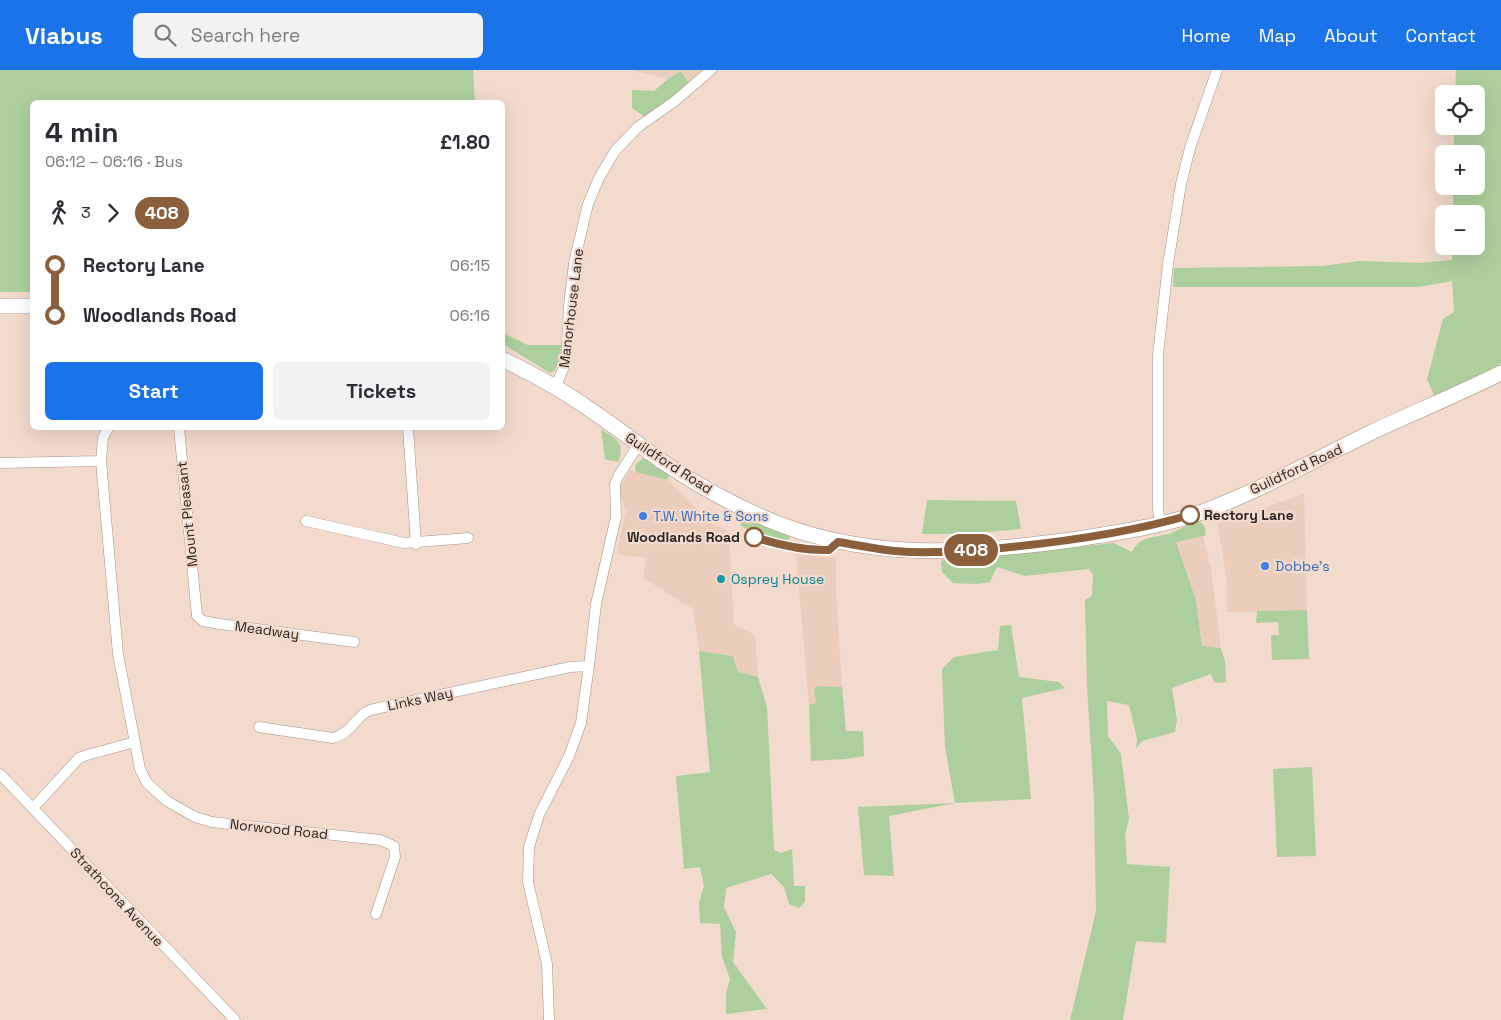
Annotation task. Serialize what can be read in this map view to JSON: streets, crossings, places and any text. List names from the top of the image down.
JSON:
{
  "streets": {
    "main road": ["Guildford Road"],
    "street": [
      "Manorhouse Lane",
      "Mount Pleasant",
      "Meadway",
      "Links Way",
      "Norwood Road",
      "Strathcona Avenue"
    ]
  },
  "crossings": [
    ["Manorhouse Lane", "Guildford Road"],
    ["Mount Pleasant", "Meadway"]
  ],
  "places": [
    "Rectory Lane",
    "T.W. White & Sons",
    "Woodlands Road",
    "Dobbe's",
    "Osprey House"
  ],
  "lines": ["bus line 408"],
  "page": {
    "header": "Viabus",
    "search": "Search here",
    "nav": [
      "Home",
      "Map",
      "About",
      "Contact"
    ],
    "on_map": "408",
    "map_buttons": ["+", "−"],
    "heading": ["4 min", "06:12 – 06:16 · Bus", "£1.80"],
    "legs": ["3", "408"],
    "list": [
      {
        "name": "Rectory Lane",
        "value": "06:15"
      },
      {
        "name": "Woodlands Road",
        "value": "06:16"
      }
    ],
    "buttons": ["Start", "Tickets"]
  }
}
